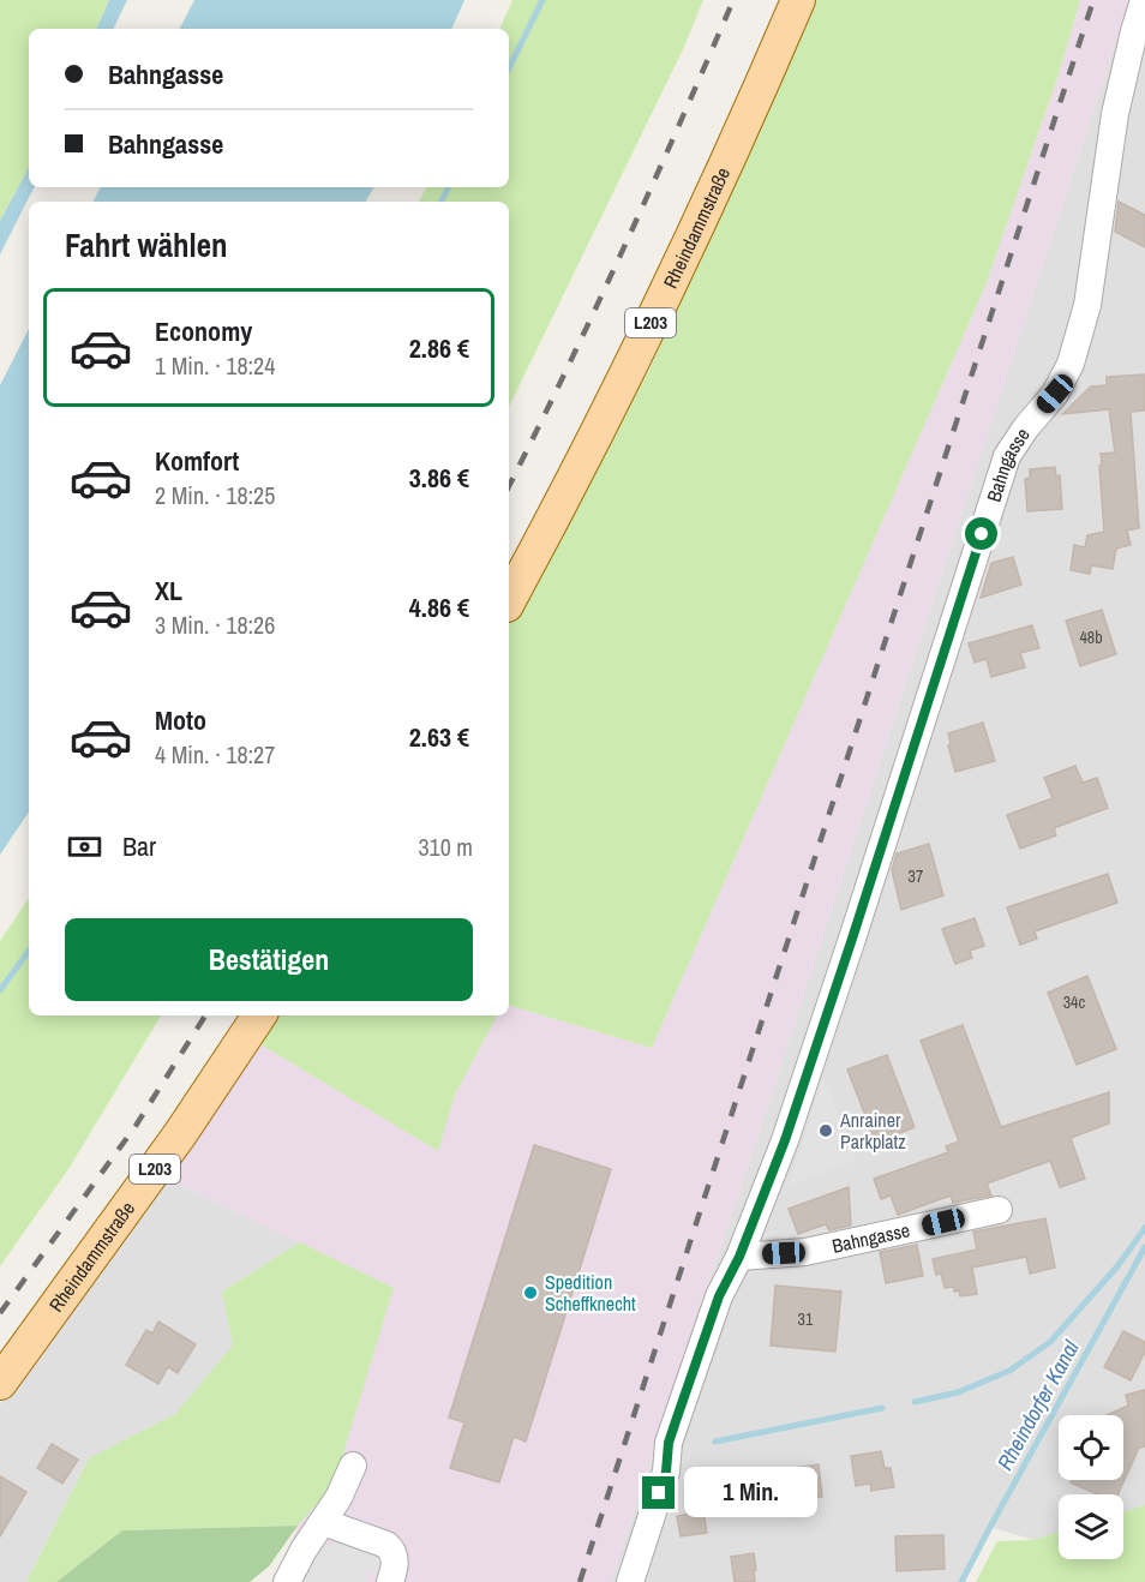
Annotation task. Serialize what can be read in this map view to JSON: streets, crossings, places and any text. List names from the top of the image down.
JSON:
{
  "streets": {
    "main road": ["Rheindammstraße", "L203"],
    "street": ["Bahngasse"]
  },
  "water": ["Rheindorfer Kanal"],
  "places": ["Anrainer Parkplatz", "Spedition Scheffknecht"],
  "house_numbers": [
    "48b",
    "37",
    "34c",
    "31"
  ],
  "page": {
    "banner": ["Bahngasse", "Bahngasse"],
    "heading": "Fahrt wählen",
    "list": [
      {
        "name": "Economy",
        "note": "1 Min. · 18:24",
        "value": "2.86 €"
      },
      {
        "name": "Komfort",
        "note": "2 Min. · 18:25",
        "value": "3.86 €"
      },
      {
        "name": "XL",
        "note": "3 Min. · 18:26",
        "value": "4.86 €"
      },
      {
        "name": "Moto",
        "note": "4 Min. · 18:27",
        "value": "2.63 €"
      }
    ],
    "pay": ["Bar", "310 m"],
    "buttons": "Bestätigen",
    "bubble": "1 Min."
  }
}
